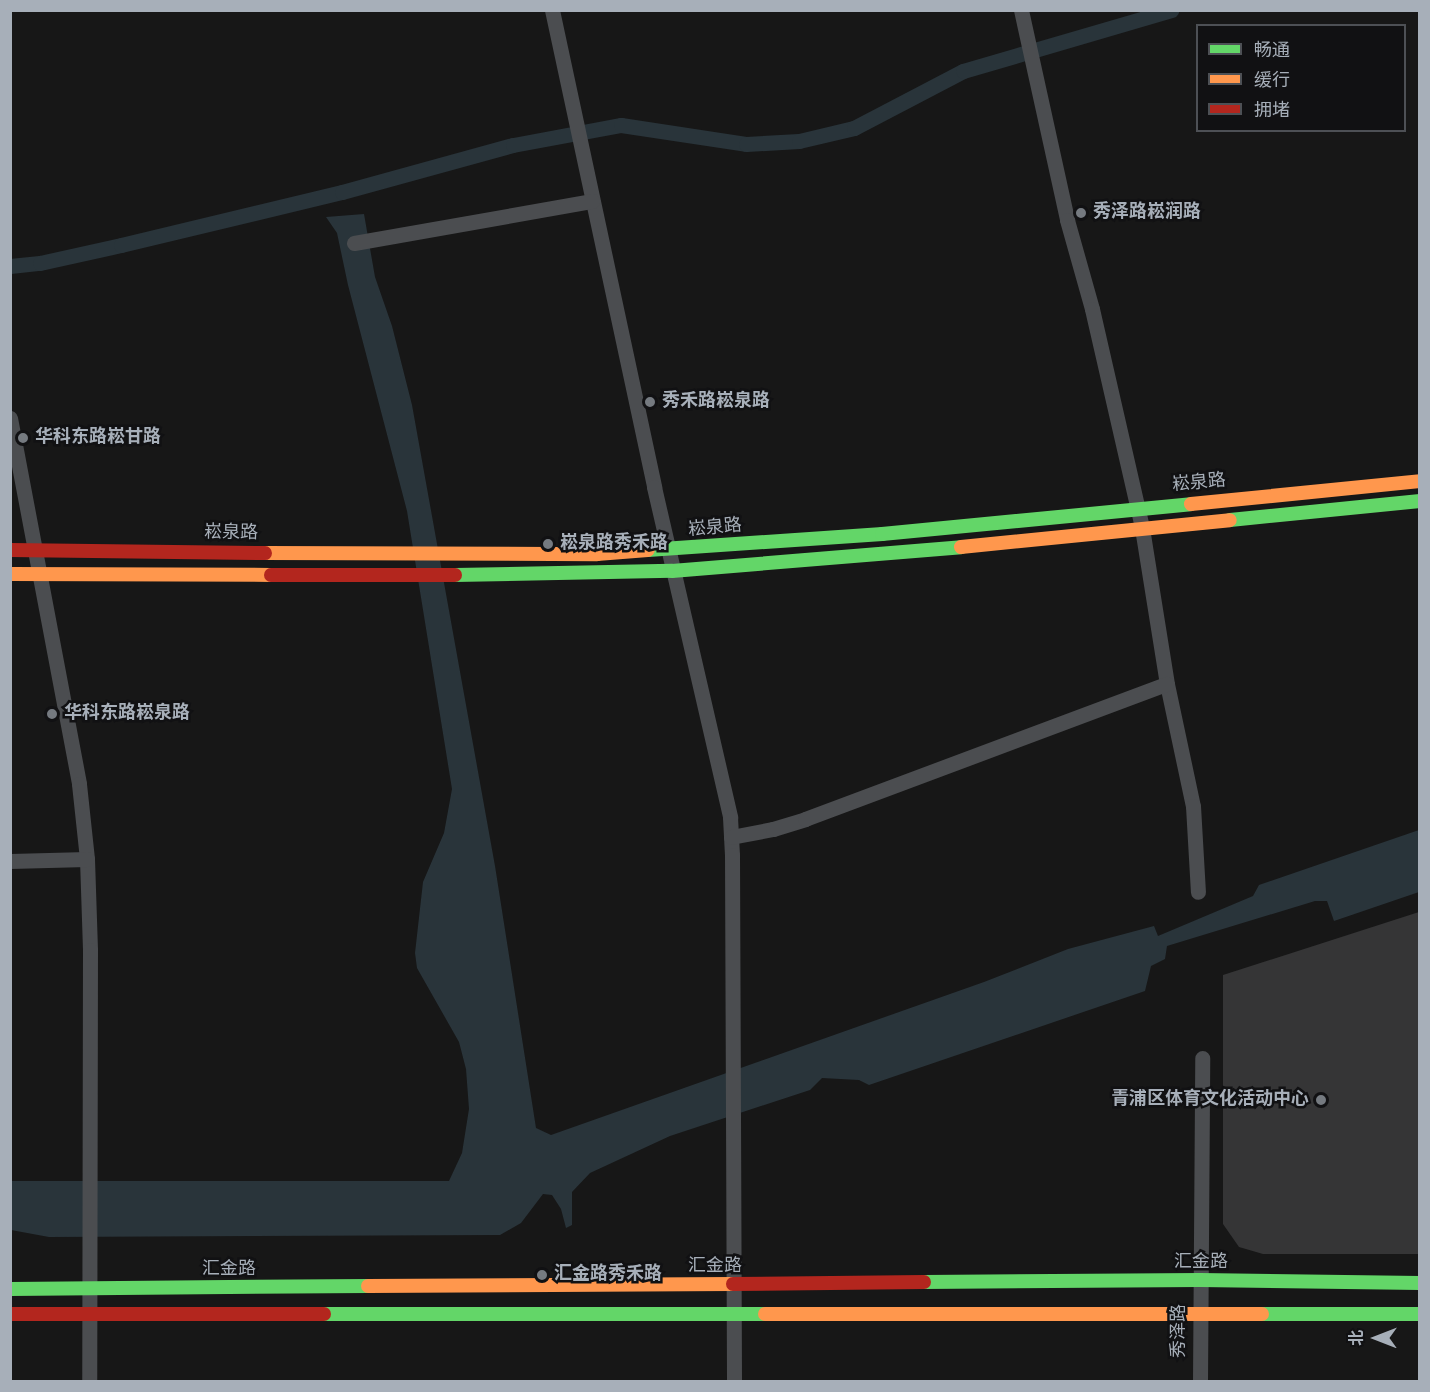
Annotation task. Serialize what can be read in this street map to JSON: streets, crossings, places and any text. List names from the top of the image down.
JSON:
{
  "streets": {
    "street": ["崧泉路", "汇金路", "秀泽路"]
  },
  "crossings": [
    ["汇金路", "秀泽路"]
  ],
  "places": [
    "秀泽路崧润路",
    "秀禾路崧泉路",
    "华科东路崧甘路",
    "崧泉路秀禾路",
    "华科东路崧泉路",
    "青浦区体育文化活动中心",
    "汇金路秀禾路"
  ],
  "legend": ["畅通", "缓行", "拥堵"],
  "north": "left"
}
